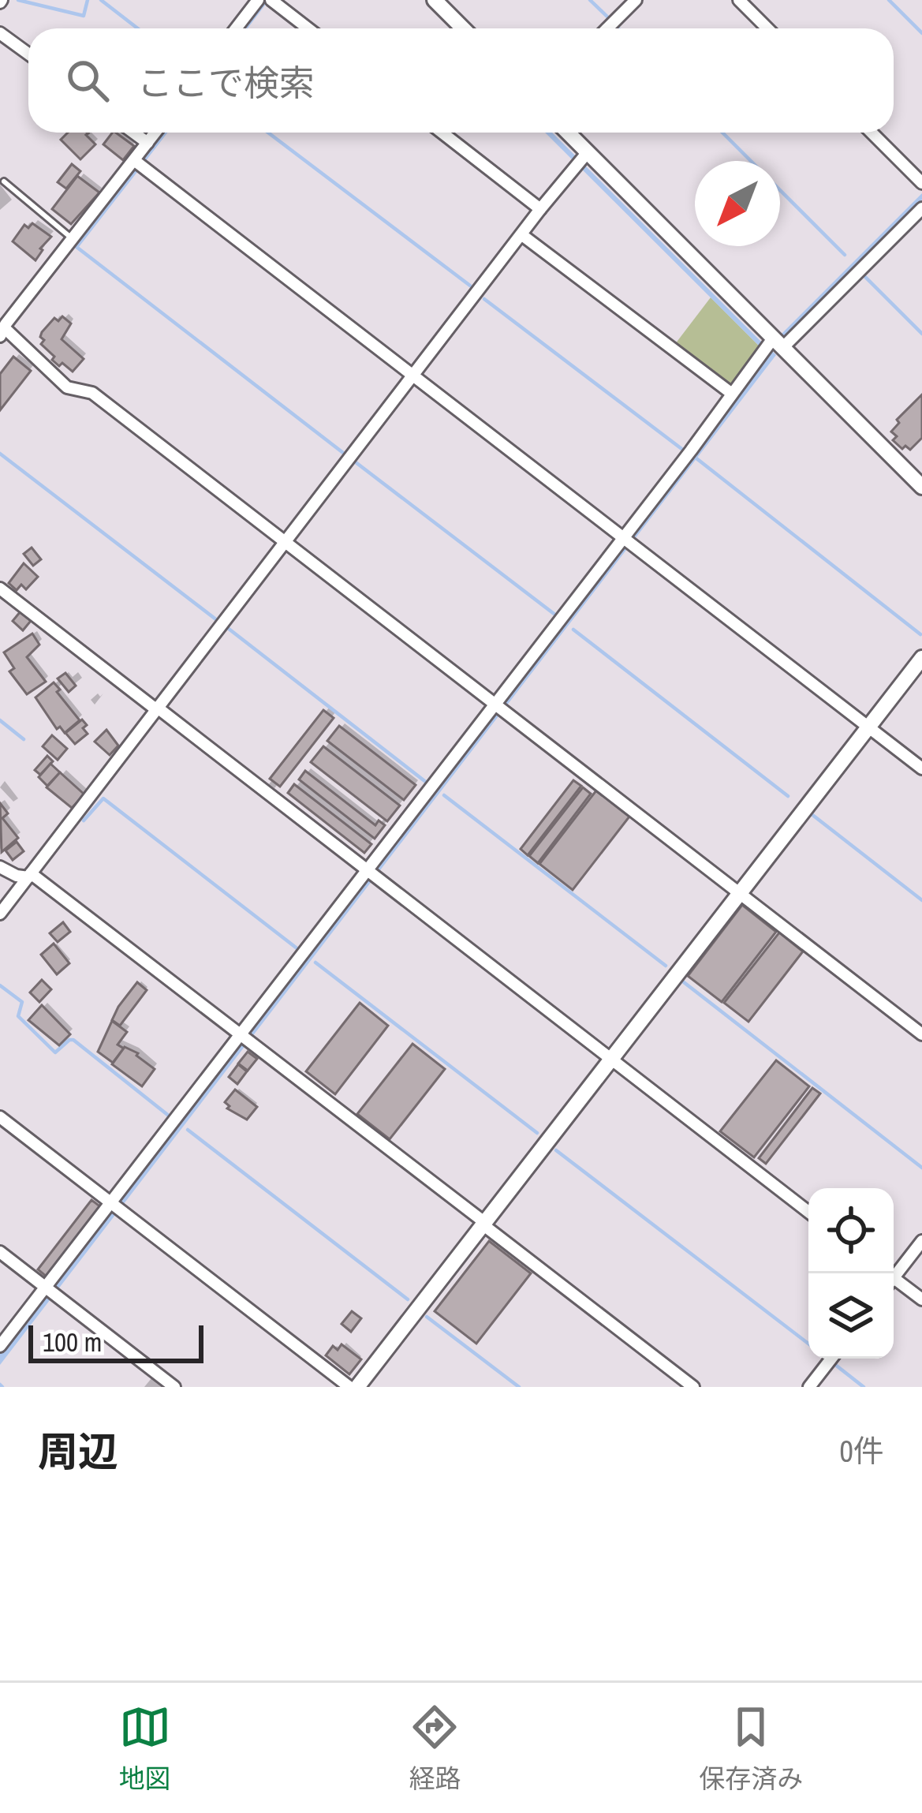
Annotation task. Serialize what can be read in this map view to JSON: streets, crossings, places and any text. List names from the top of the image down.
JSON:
{
  "scale_bar": "100 m",
  "north": "bottom left",
  "page": {
    "search": "ここで検索",
    "scale": "100 m",
    "heading": ["周辺", "0件"],
    "nav": ["地図", "経路", "保存済み"]
  }
}
